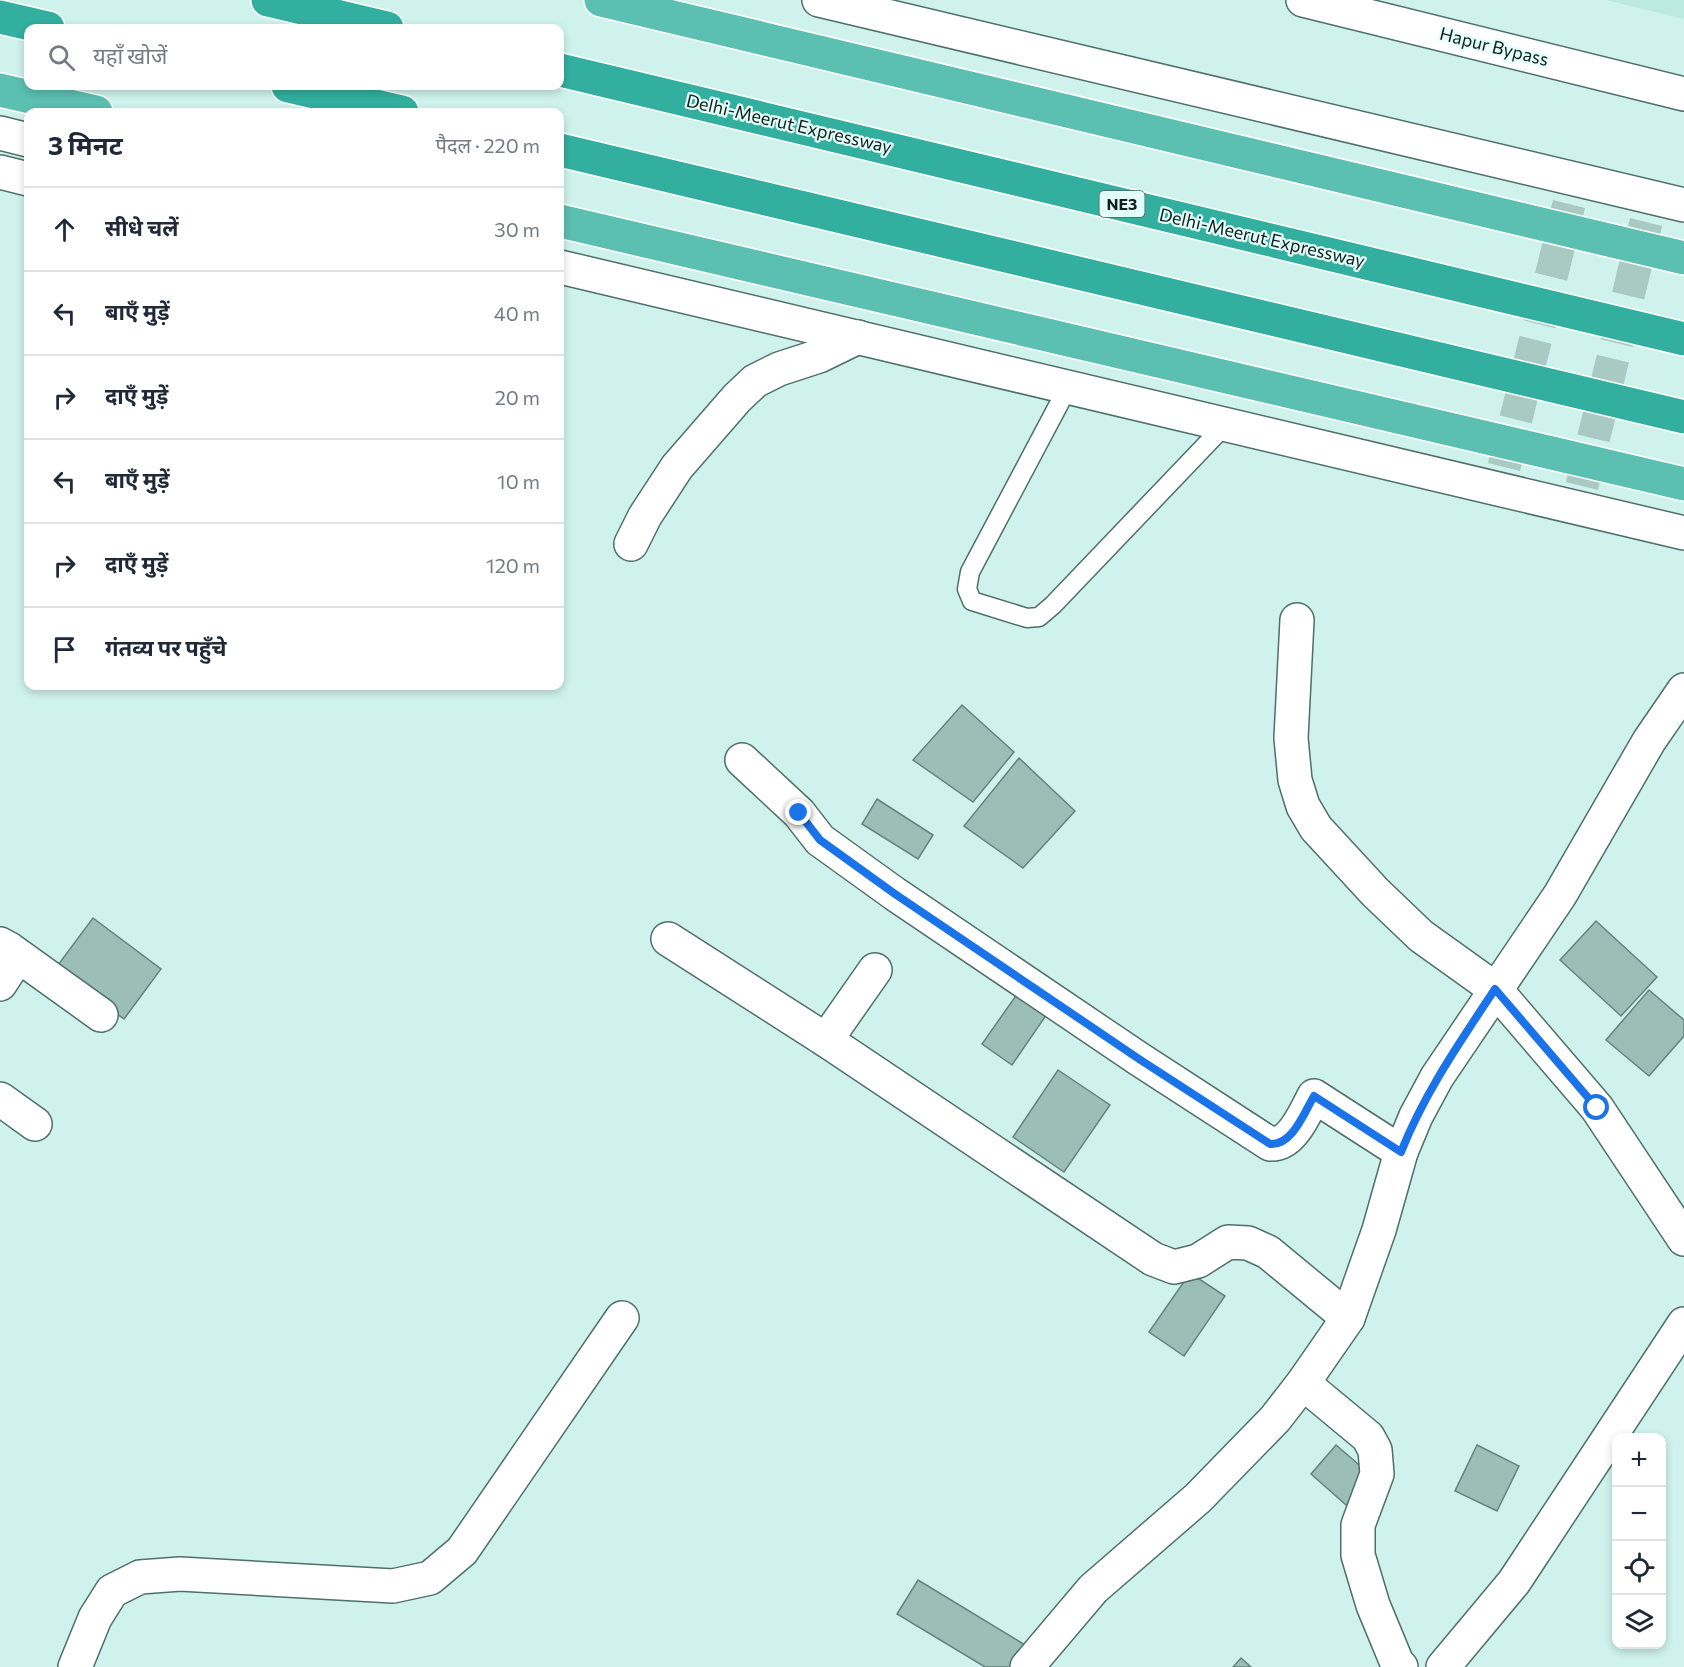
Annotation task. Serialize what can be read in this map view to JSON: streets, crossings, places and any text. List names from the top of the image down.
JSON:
{
  "streets": {
    "highway": ["Delhi-Meerut Expressway", "NE3"],
    "street": ["Hapur Bypass"]
  },
  "page": {
    "search": "यहाँ खोजें",
    "heading": ["3 मिनट", "पैदल · 220 m"],
    "list": [
      ["सीधे चलें", "30 m"],
      ["बाएँ मुड़ें", "40 m"],
      ["दाएँ मुड़ें", "20 m"],
      ["बाएँ मुड़ें", "10 m"],
      ["दाएँ मुड़ें", "120 m"],
      "गंतव्य पर पहुँचे"
    ],
    "map_buttons": ["+", "−"]
  }
}
